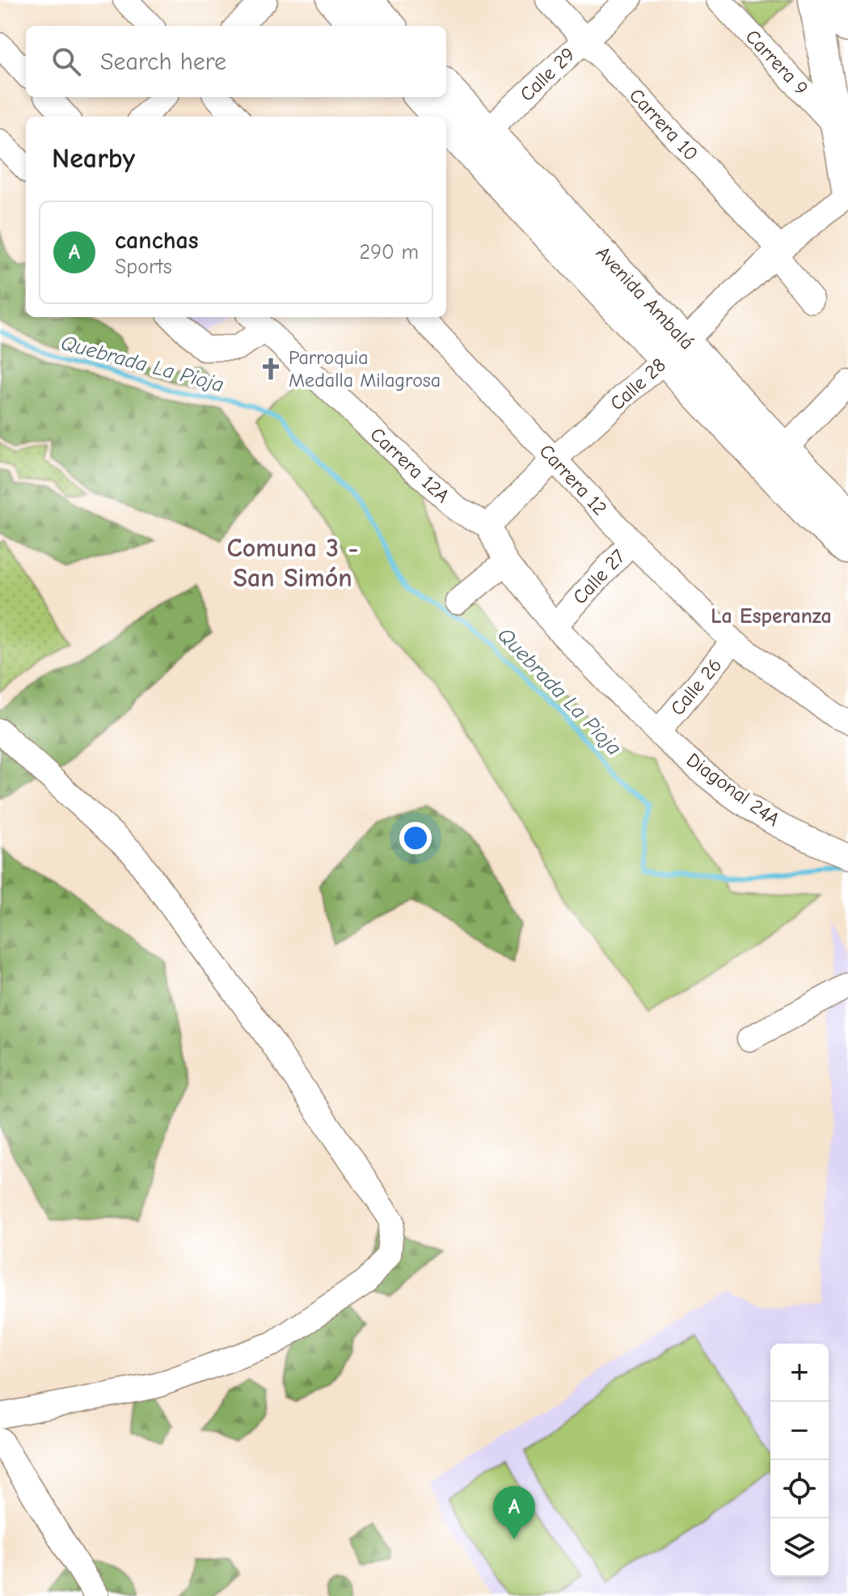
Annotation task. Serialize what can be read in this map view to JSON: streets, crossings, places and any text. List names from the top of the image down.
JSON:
{
  "streets": {
    "main road": ["Avenida Ambalá"],
    "street": [
      "Carrera 9",
      "Calle 29",
      "Carrera 10",
      "Calle 28",
      "Carrera 12A",
      "Carrera 12",
      "Calle 27",
      "Calle 26",
      "Diagonal 24A"
    ]
  },
  "crossings": [
    ["Calle 29", "Carrera 10"],
    ["Calle 29", "Avenida Ambalá"],
    ["Carrera 10", "Calle 28"],
    ["Avenida Ambalá", "Calle 28"],
    ["Calle 28", "Carrera 12A"],
    ["Calle 28", "Carrera 12"],
    ["Carrera 12", "Calle 27"],
    ["Carrera 12", "Calle 26"],
    ["Calle 26", "Diagonal 24A"]
  ],
  "districts": ["Comuna 3 - San Simón", "La Esperanza"],
  "water": ["Quebrada La Pioja"],
  "places": {
    "church": ["Parroquia Medalla Milagrosa"]
  },
  "page": {
    "search": "Search here",
    "heading": "Nearby",
    "list": [
      {
        "mark": "A",
        "name": "canchas",
        "note": "Sports",
        "value": "290 m"
      }
    ],
    "map_buttons": ["+", "−"],
    "pins": "A"
  }
}
